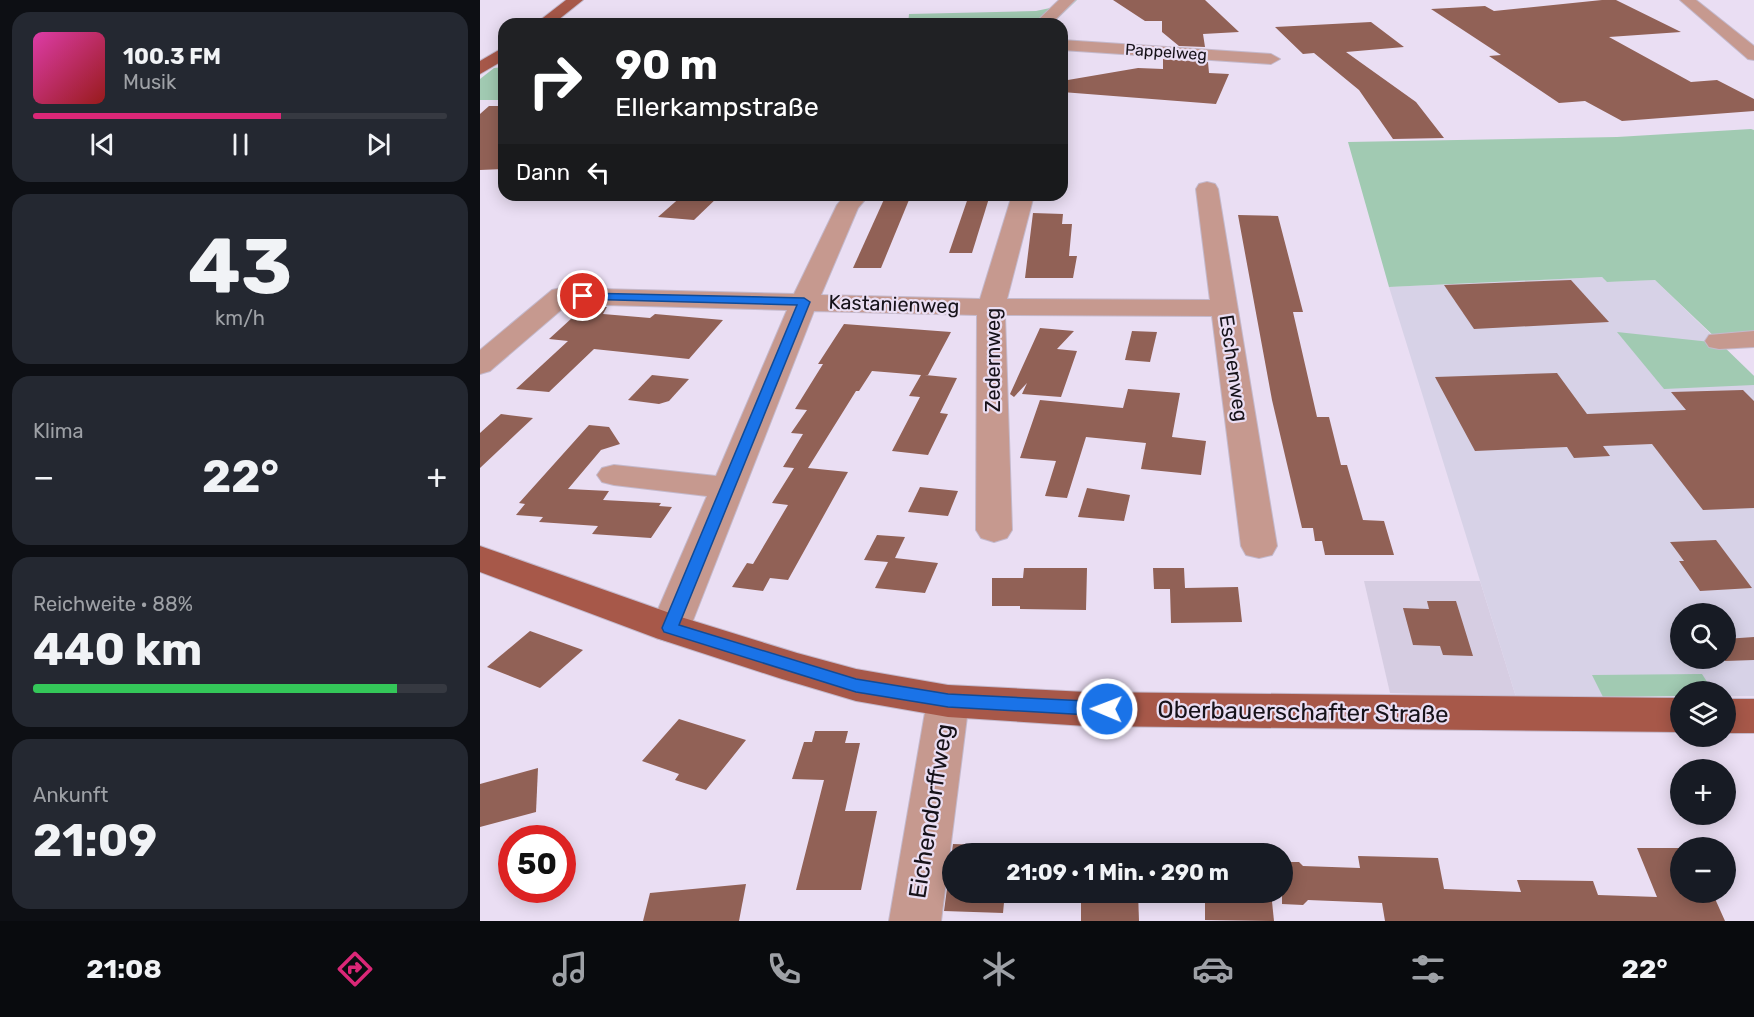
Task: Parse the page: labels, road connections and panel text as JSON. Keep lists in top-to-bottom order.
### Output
{
  "streets": {
    "main road": ["Oberbauerschafter Straße"],
    "street": [
      "Pappelweg",
      "Kastanienweg",
      "Zedernweg",
      "Eschenweg",
      "Eichendorffweg"
    ]
  },
  "crossings": [
    ["Kastanienweg", "Zedernweg"],
    ["Kastanienweg", "Eschenweg"],
    ["Oberbauerschafter Straße", "Eichendorffweg"]
  ],
  "page": {
    "turn": ["90 m", "Ellerkampstraße"],
    "song": ["100.3 FM", "Musik"],
    "then": "Dann",
    "tile": [
      ["43", "km/h"],
      "Klima",
      ["Reichweite · 88%", "440 km"],
      ["Ankunft", "21:09"]
    ],
    "heat": ["−", "22°", "+"],
    "map_buttons": ["+", "−"],
    "limit": "50",
    "trip": "21:09 · 1 Min. · 290 m",
    "tabs": ["21:08", "22°"]
  }
}
